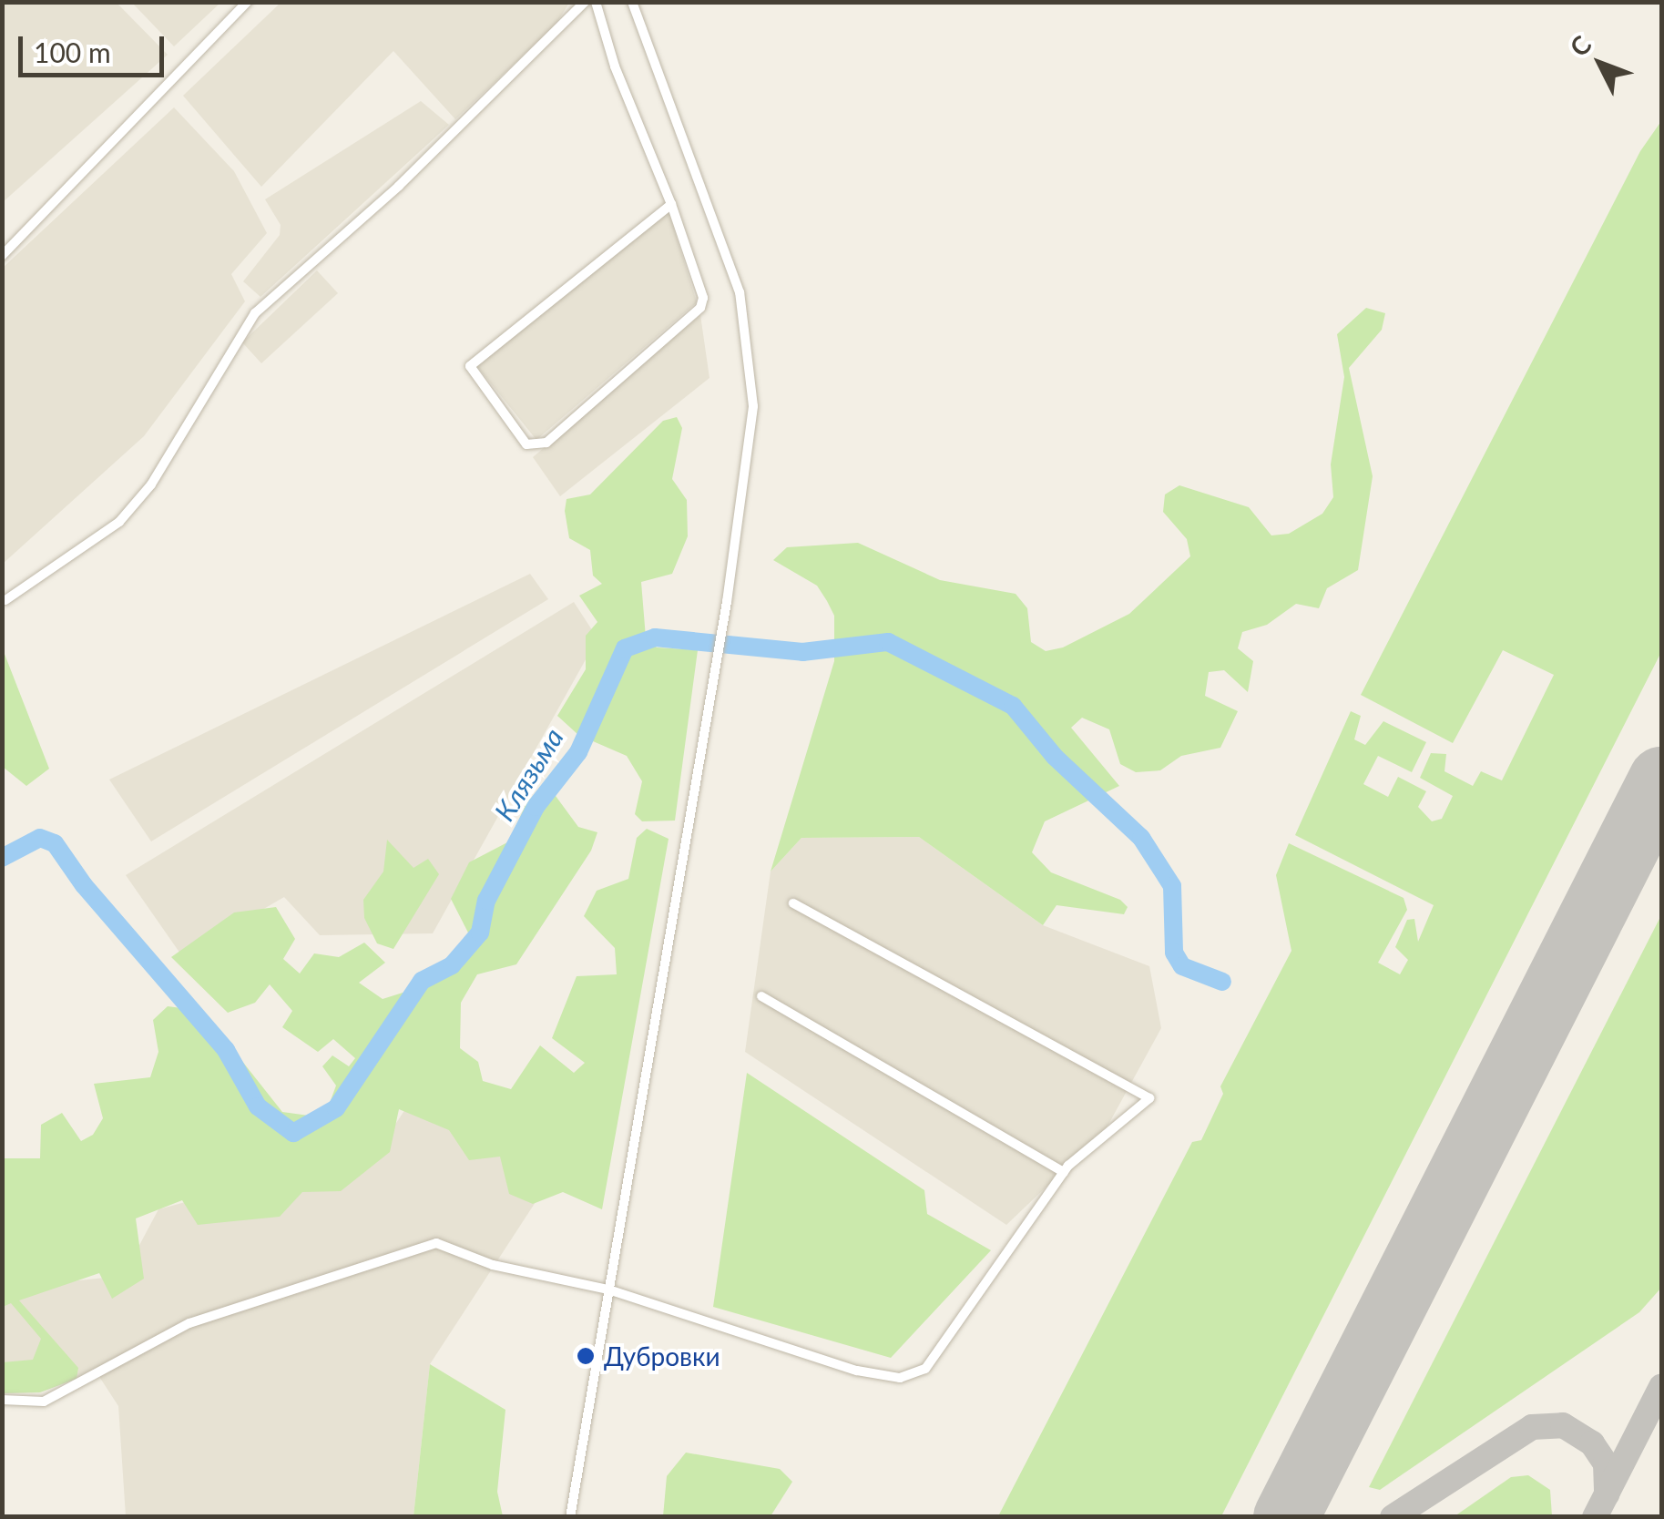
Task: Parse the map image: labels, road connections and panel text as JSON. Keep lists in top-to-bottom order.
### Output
{
  "water": ["Клязьма"],
  "places": ["Дубровки"],
  "scale_bar": "100 m",
  "north": "top left"
}
